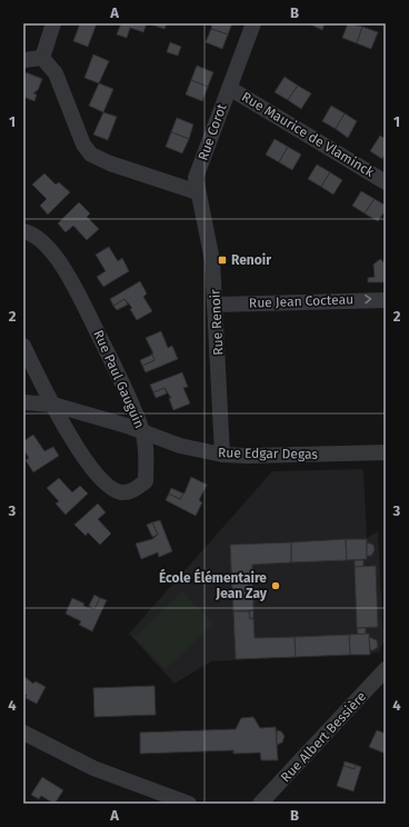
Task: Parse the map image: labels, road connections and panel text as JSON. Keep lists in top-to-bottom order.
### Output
{
  "streets": {
    "street": [
      "Rue Corot",
      "Rue Maurice de Vlaminck",
      "Rue Jean Cocteau",
      "Rue Renoir",
      "Rue Paul Gauguin",
      "Rue Edgar Degas",
      "Rue Albert Bessière"
    ]
  },
  "crossings": [
    ["Rue Corot", "Rue Maurice de Vlaminck"],
    ["Rue Corot", "Rue Renoir"],
    ["Rue Jean Cocteau", "Rue Renoir"],
    ["Rue Renoir", "Rue Edgar Degas"],
    ["Rue Paul Gauguin", "Rue Edgar Degas"]
  ],
  "one_way": ["Rue Jean Cocteau"],
  "places": {
    "transit": ["Renoir"],
    "other": ["École Élémentaire Jean Zay"]
  },
  "grid": {
    "columns": ["A", "B"],
    "rows": [
      "1",
      "2",
      "3",
      "4"
    ]
  }
}
